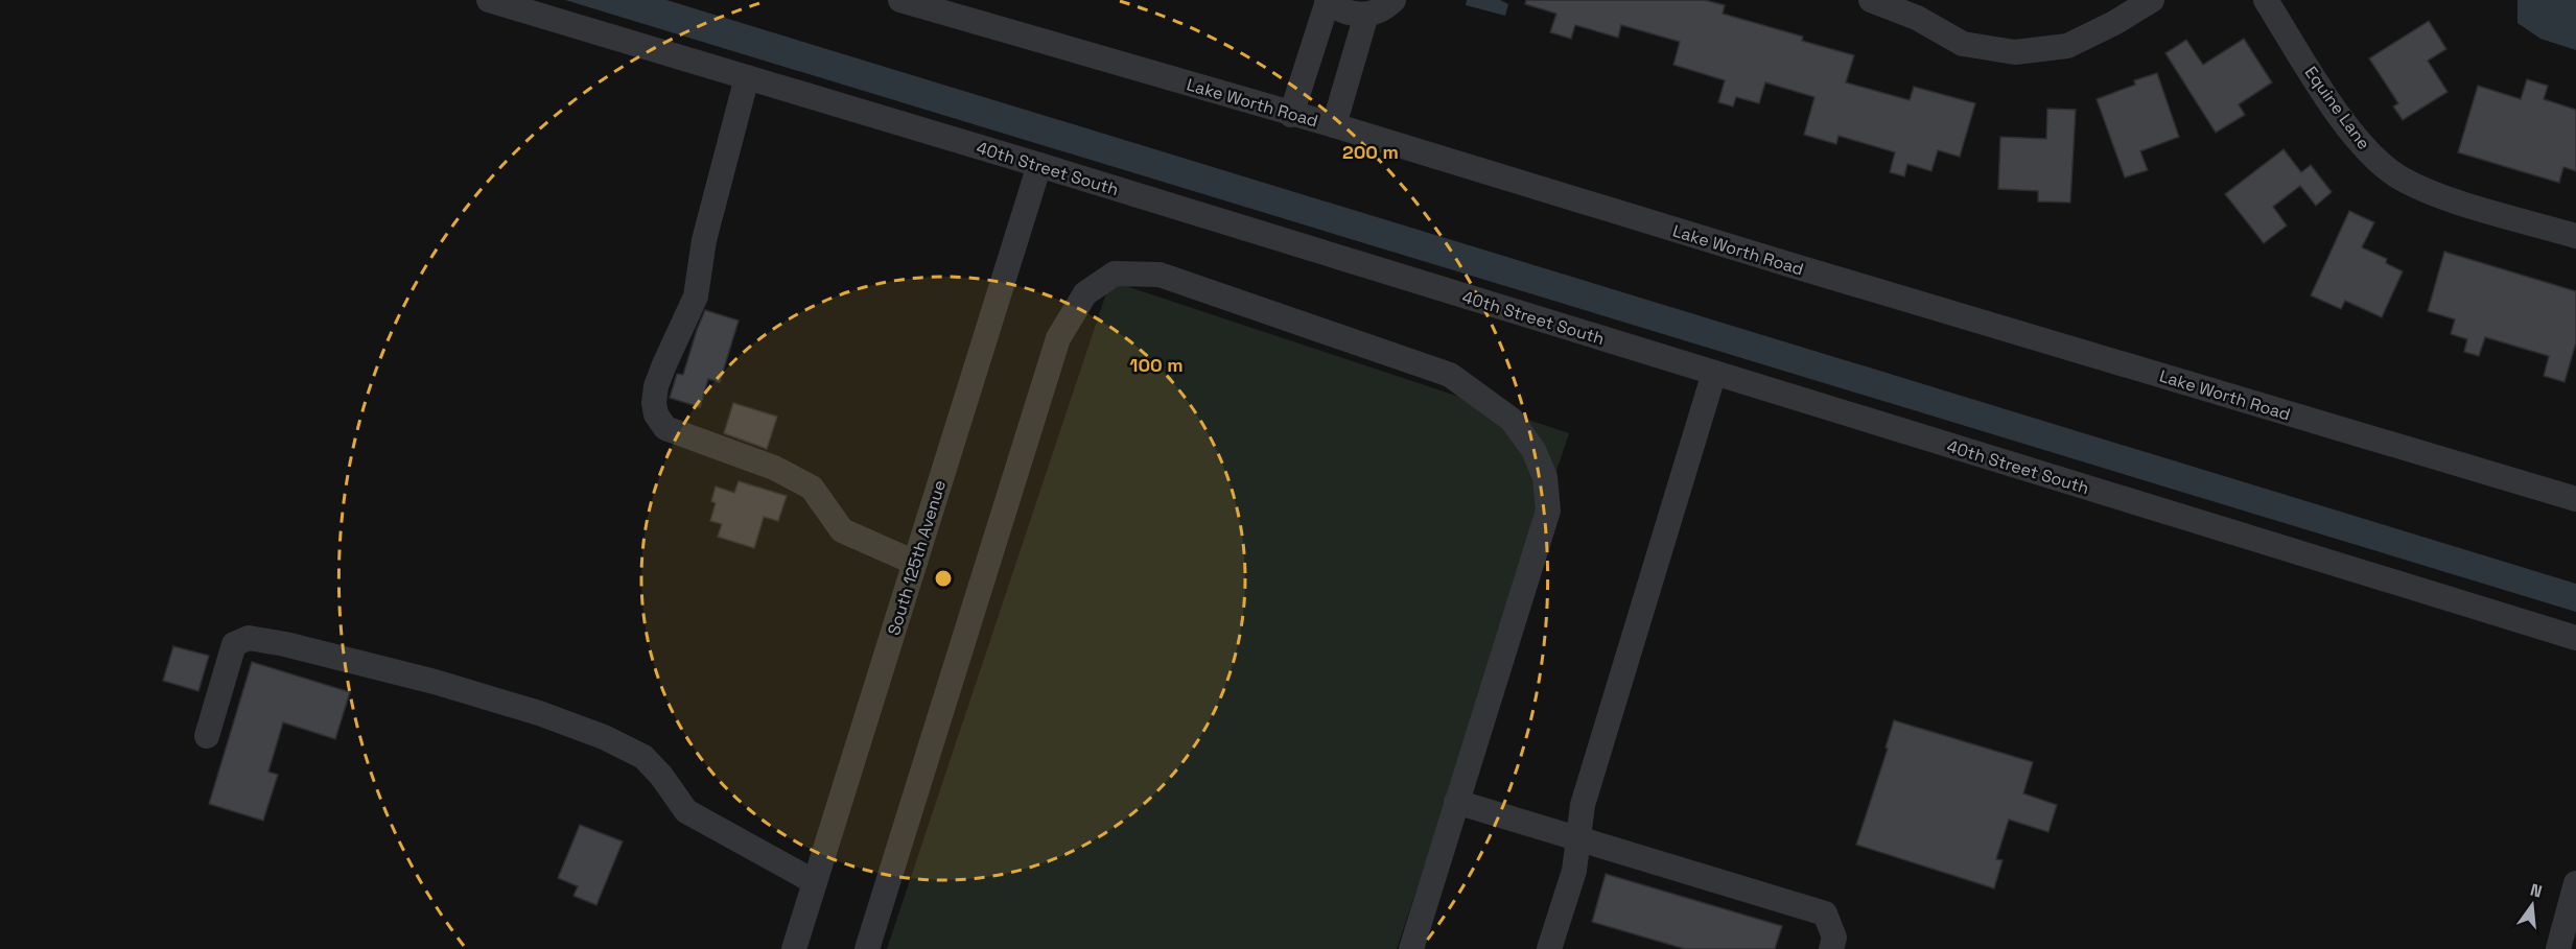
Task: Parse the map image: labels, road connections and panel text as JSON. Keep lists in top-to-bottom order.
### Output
{
  "streets": {
    "street": [
      "Lake Worth Road",
      "Equine Lane",
      "40th Street South",
      "South 125th Avenue"
    ]
  },
  "crossings": [
    ["40th Street South", "South 125th Avenue"]
  ],
  "north": "top",
  "rings": ["200 m", "100 m"]
}
